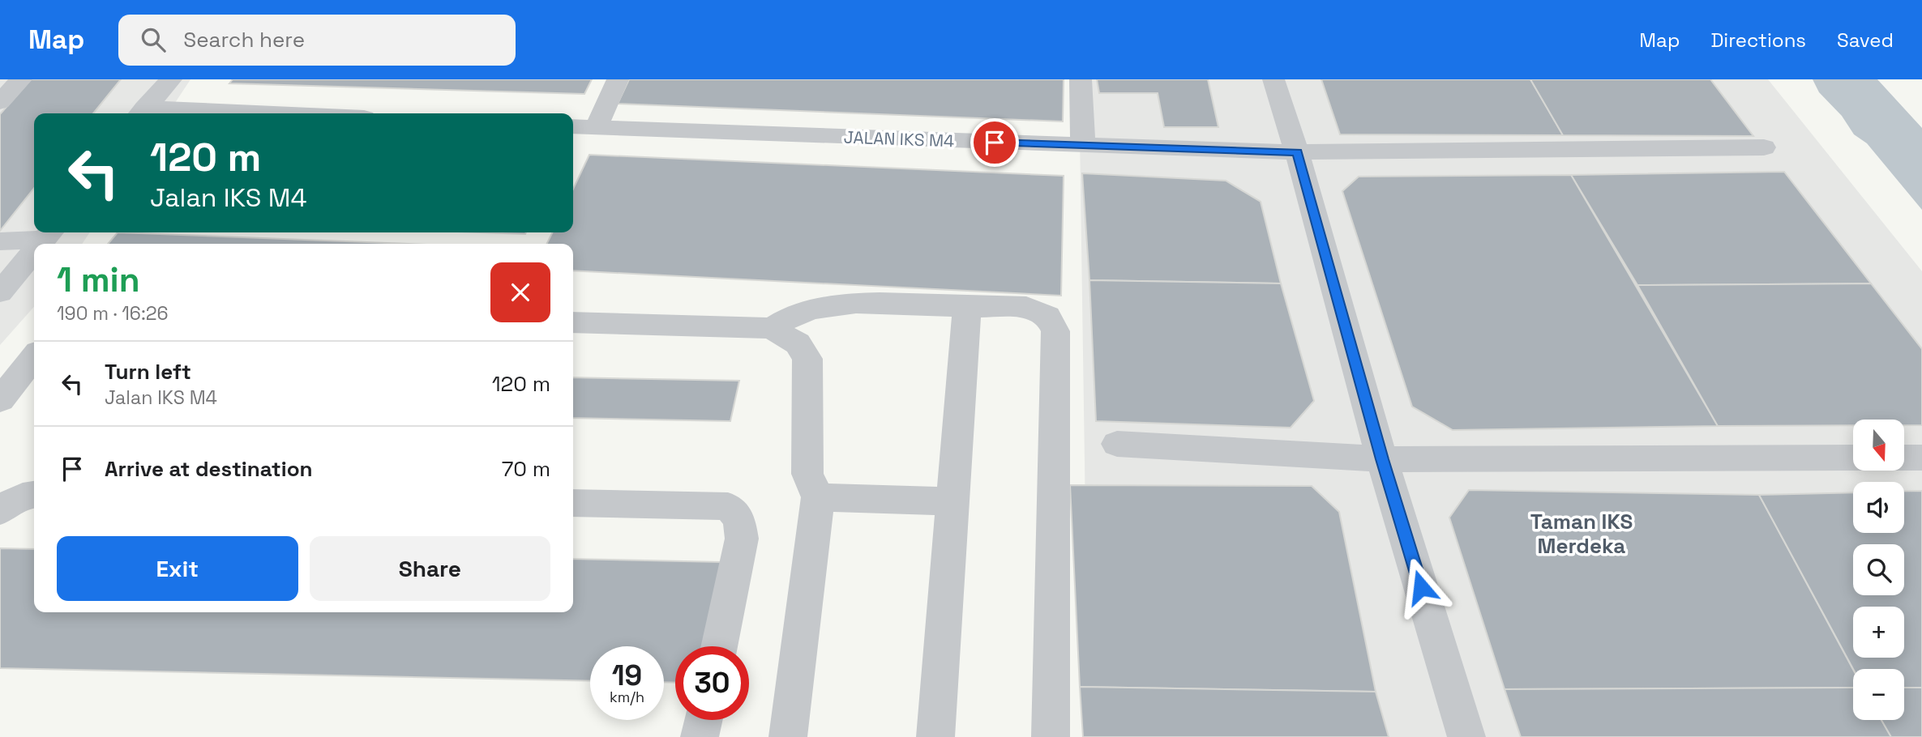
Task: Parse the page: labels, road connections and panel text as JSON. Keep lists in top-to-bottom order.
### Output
{
  "streets": {
    "street": ["JALAN IKS M4"]
  },
  "districts": ["Taman IKS Merdeka"],
  "north": "bottom",
  "page": {
    "header": "Map",
    "search": "Search here",
    "nav": ["Map", "Directions", "Saved"],
    "turn": ["120 m", "Jalan IKS M4"],
    "heading": ["1 min", "190 m · 16:26"],
    "list": [
      {
        "name": "Turn left",
        "note": "Jalan IKS M4",
        "value": "120 m"
      },
      {
        "name": "Arrive at destination",
        "value": "70 m"
      }
    ],
    "map_buttons": ["+", "−"],
    "buttons": ["Exit", "Share"],
    "speed": "19 km/h",
    "limit": "30"
  }
}
